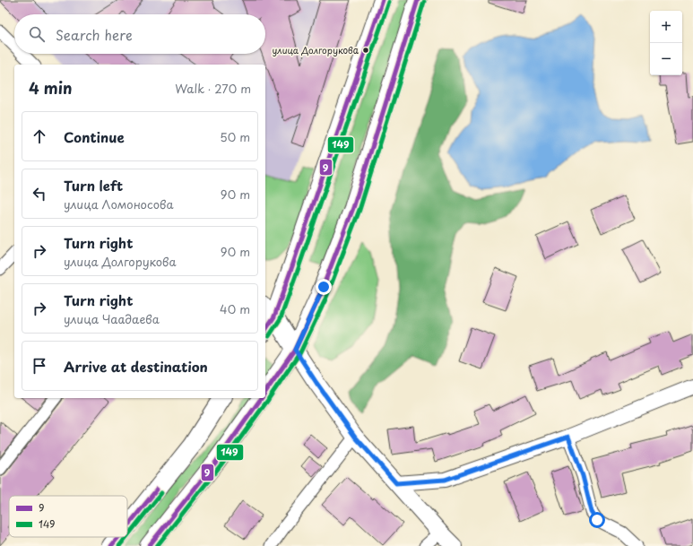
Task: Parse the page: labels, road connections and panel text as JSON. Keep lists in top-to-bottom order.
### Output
{
  "places": ["улица Долгорукова"],
  "lines": ["transit line 9", "transit line 149"],
  "legend": ["9", "149"],
  "page": {
    "map_buttons": ["+", "−"],
    "search": "Search here",
    "heading": ["4 min", "Walk · 270 m"],
    "list": [
      ["Continue", "50 m"],
      ["Turn left", "улица Ломоносова", "90 m"],
      ["Turn right", "улица Долгорукова", "90 m"],
      ["Turn right", "улица Чаадаева", "40 m"],
      "Arrive at destination"
    ]
  }
}
